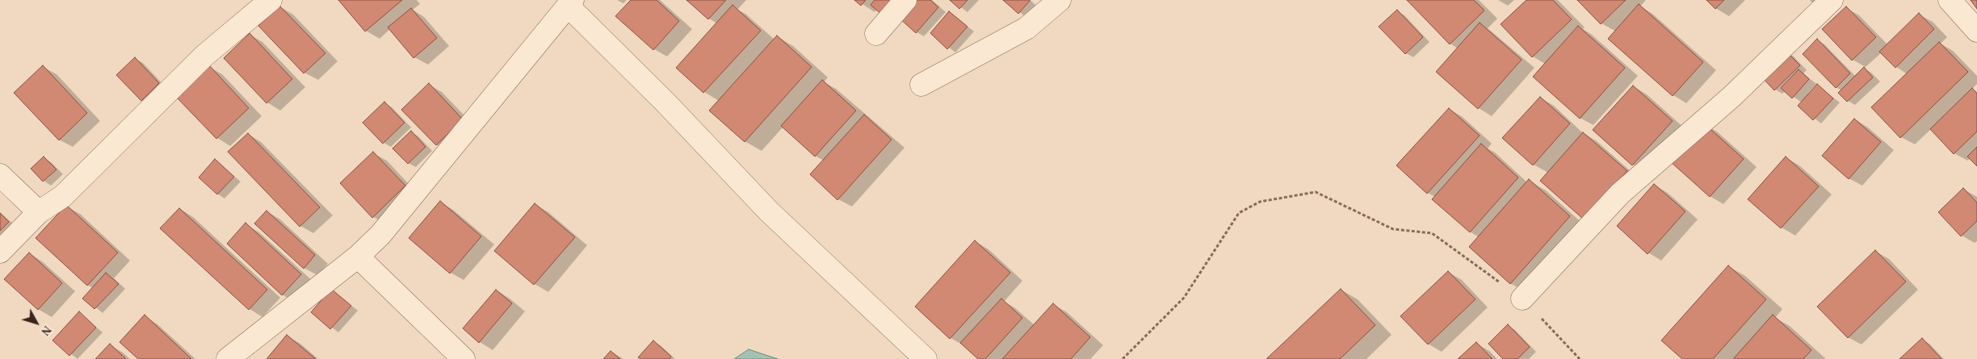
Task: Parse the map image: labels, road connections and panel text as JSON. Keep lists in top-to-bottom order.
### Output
{
  "north": "bottom right"
}
